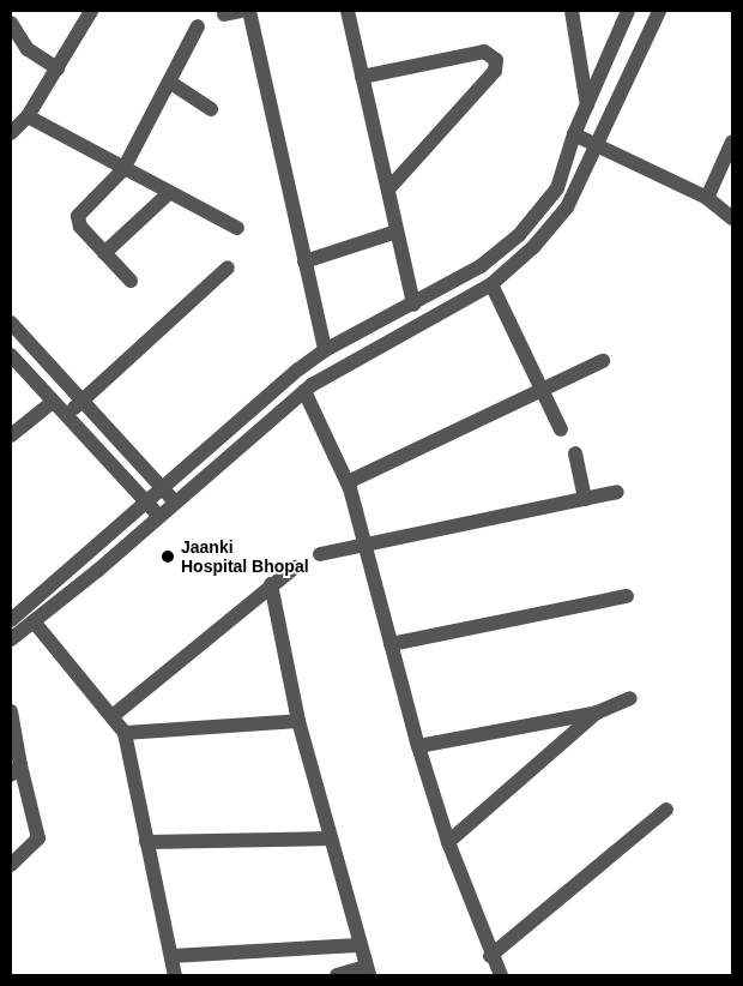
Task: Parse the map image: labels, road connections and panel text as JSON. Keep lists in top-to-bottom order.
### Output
{
  "places": ["Jaanki Hospital Bhopal"]
}
